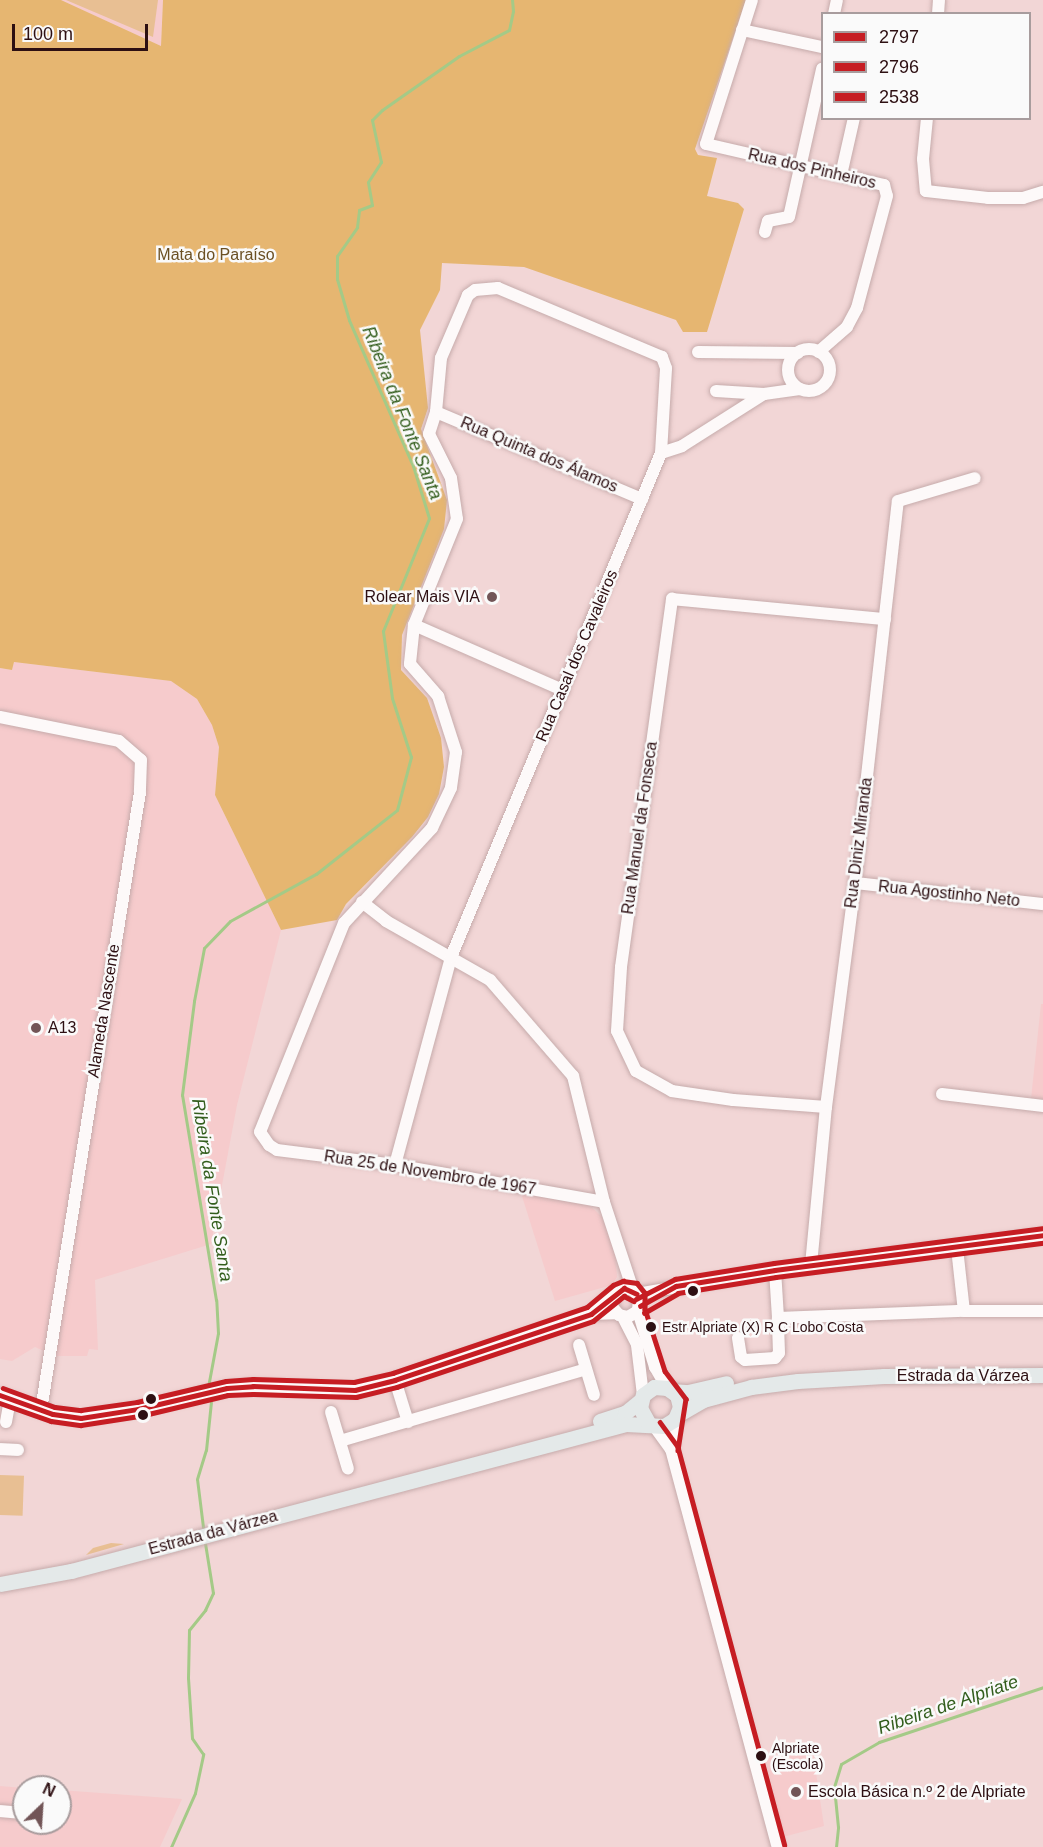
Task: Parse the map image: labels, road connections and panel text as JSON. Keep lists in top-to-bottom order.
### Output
{
  "streets": {
    "main road": ["Estrada da Várzea"],
    "street": [
      "Rua dos Pinheiros",
      "Rua Quinta dos Álamos",
      "Rua Casal dos Cavaleiros",
      "Rua Manuel da Fonseca",
      "Rua Diniz Miranda",
      "Rua Agostinho Neto",
      "Alameda Nascente",
      "Rua 25 de Novembro de 1967"
    ]
  },
  "crossings": [
    ["Rua Quinta dos Álamos", "Rua Casal dos Cavaleiros"],
    ["Rua Casal dos Cavaleiros", "Rua 25 de Novembro de 1967"],
    ["Rua Manuel da Fonseca", "Rua Diniz Miranda"],
    ["Rua Diniz Miranda", "Rua Agostinho Neto"]
  ],
  "water": ["Ribeira da Fonte Santa", "Ribeira de Alpriate"],
  "parks": ["Mata do Paraíso"],
  "places": [
    "Rolear Mais VIA",
    "A13",
    "Estr Alpriate (X) R C Lobo Costa",
    "Alpriate (Escola)",
    "Escola Básica n.º 2 de Alpriate"
  ],
  "lines": ["transit line 2538", "transit line 2797", "transit line 2796"],
  "legend": ["2797", "2796", "2538"],
  "scale_bar": "100 m",
  "north": "top right"
}
